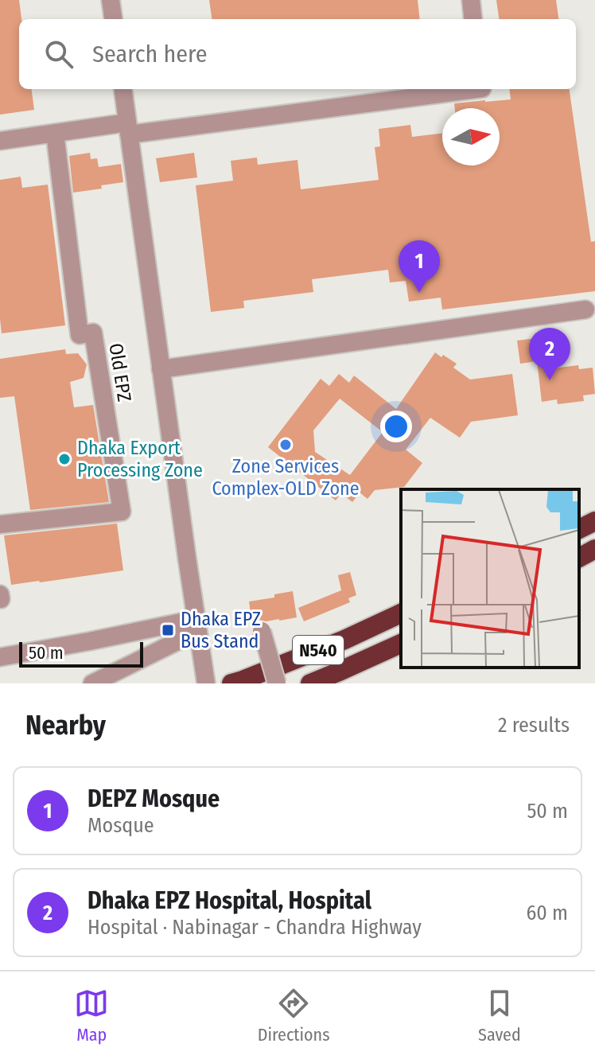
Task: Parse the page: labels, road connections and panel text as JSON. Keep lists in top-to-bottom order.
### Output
{
  "streets": {
    "highway": ["N540"],
    "street": ["Old EPZ"]
  },
  "places": {
    "other": ["Zone Services Complex-OLD Zone", "Dhaka Export Processing Zone"],
    "transit": ["Dhaka EPZ Bus Stand"]
  },
  "scale_bar": "50 m",
  "north": "right",
  "page": {
    "search": "Search here",
    "pins": ["1", "2"],
    "scale": "50 m",
    "heading": ["Nearby", "2 results"],
    "list": [
      {
        "mark": "1",
        "name": "DEPZ Mosque",
        "note": "Mosque",
        "value": "50 m"
      },
      {
        "mark": "2",
        "name": "Dhaka EPZ Hospital, Hospital",
        "note": "Hospital · Nabinagar - Chandra Highway",
        "value": "60 m"
      }
    ],
    "nav": ["Map", "Directions", "Saved"]
  }
}
